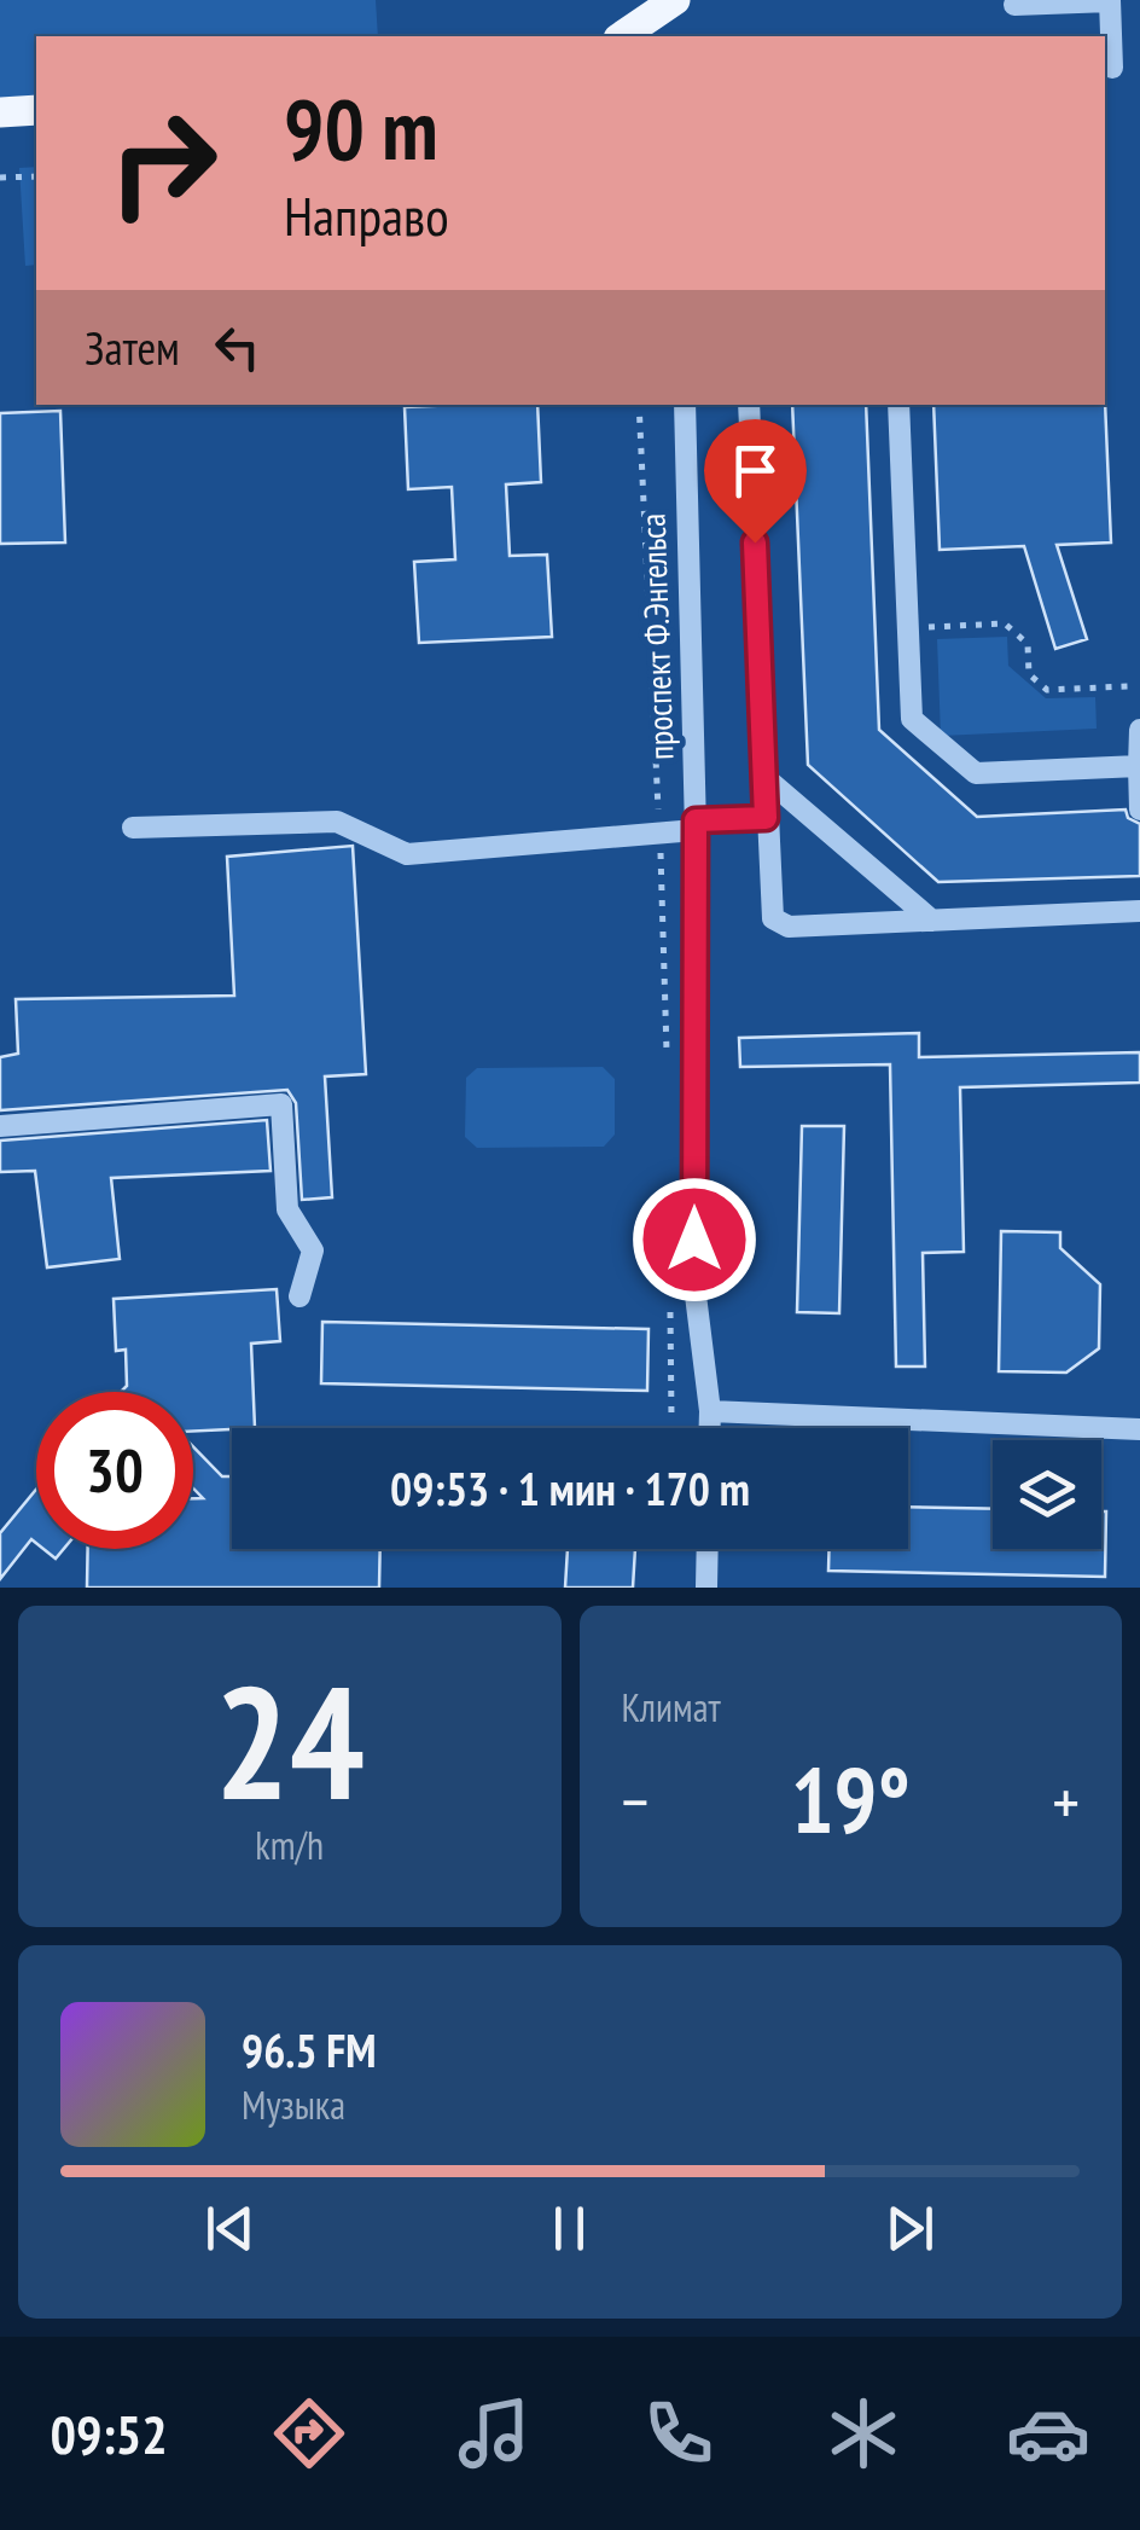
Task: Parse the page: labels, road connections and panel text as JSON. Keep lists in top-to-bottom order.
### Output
{
  "streets": {
    "street": ["проспект Ф.Энгельса"]
  },
  "page": {
    "turn": ["90 m", "Направо"],
    "then": "Затем",
    "limit": "30",
    "trip": "09:53 · 1 мин · 170 m",
    "tile": [
      ["24", "km/h"],
      "Климат"
    ],
    "heat": ["−", "19°", "+"],
    "song": ["96.5 FM", "Музыка"],
    "tabs": "09:52"
  }
}
